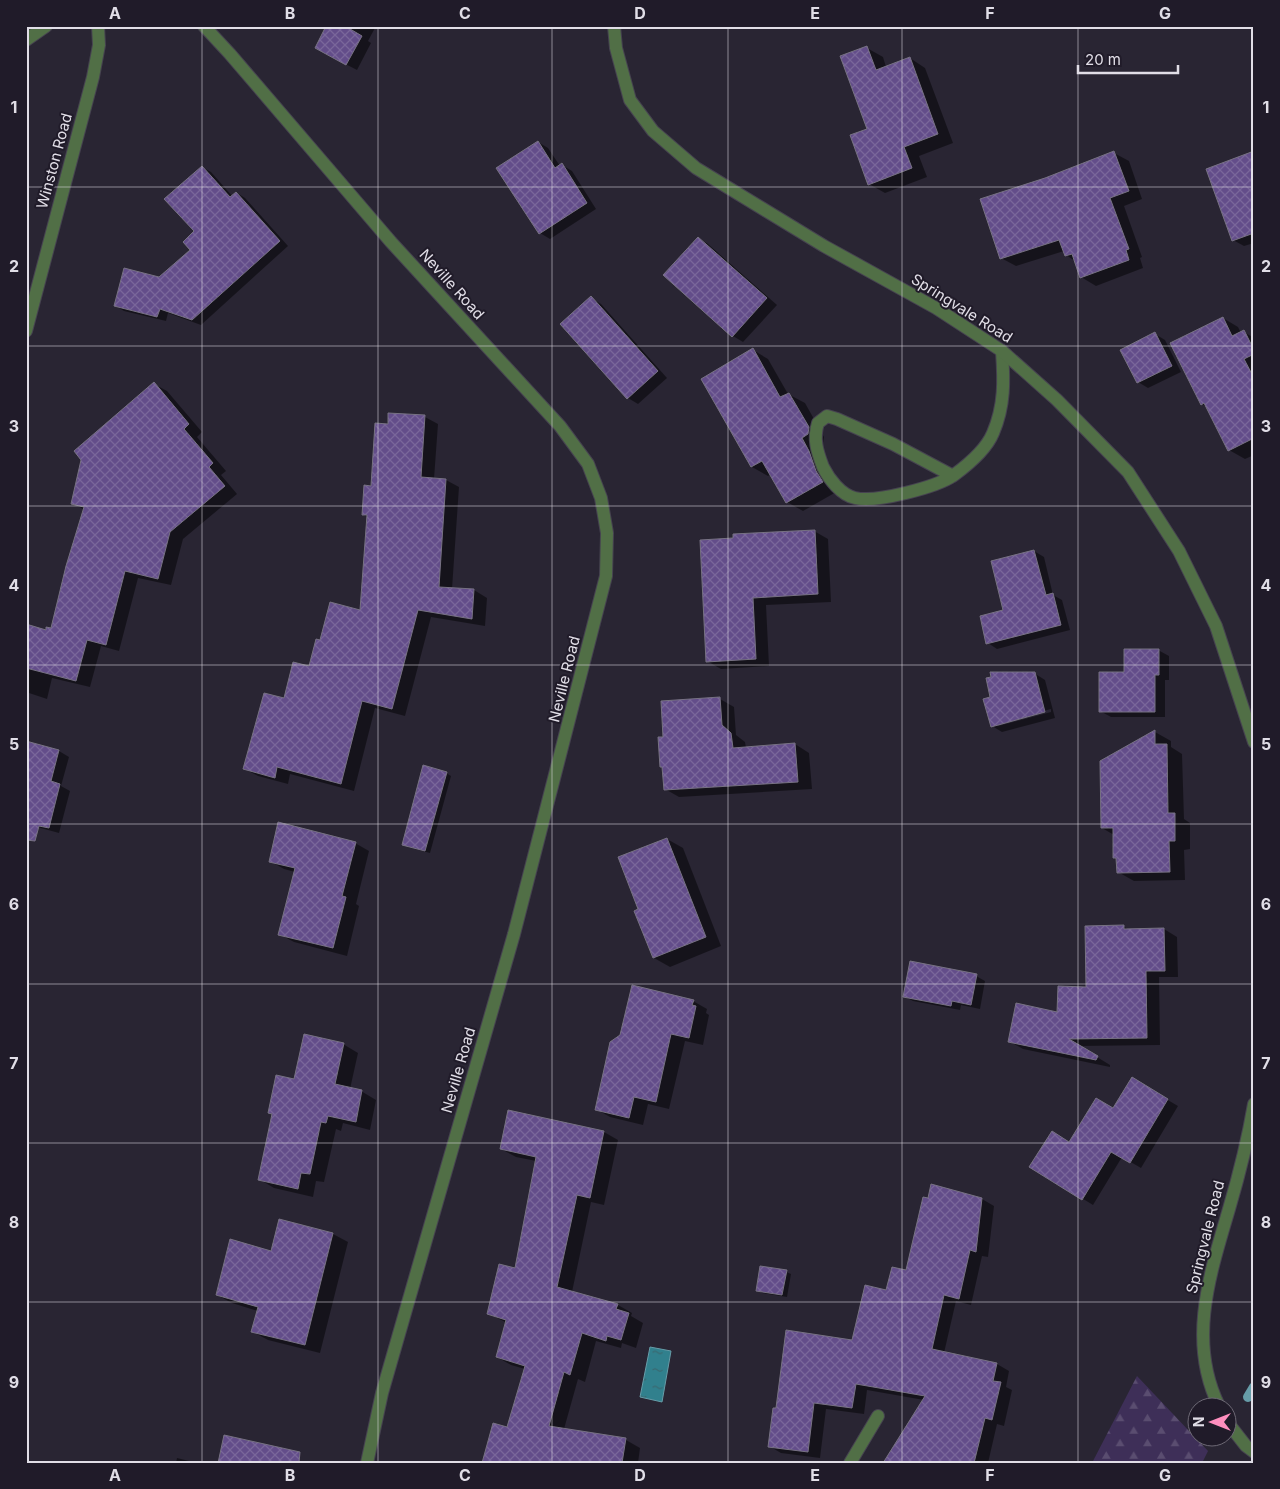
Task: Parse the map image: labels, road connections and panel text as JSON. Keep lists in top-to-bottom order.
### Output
{
  "streets": {
    "street": ["Winston Road", "Neville Road", "Springvale Road"]
  },
  "scale_bar": "20 m",
  "north": "left",
  "grid": {
    "columns": [
      "A",
      "B",
      "C",
      "D",
      "E",
      "F",
      "G"
    ],
    "rows": [
      "1",
      "2",
      "3",
      "4",
      "5",
      "6",
      "7",
      "8",
      "9"
    ]
  }
}
